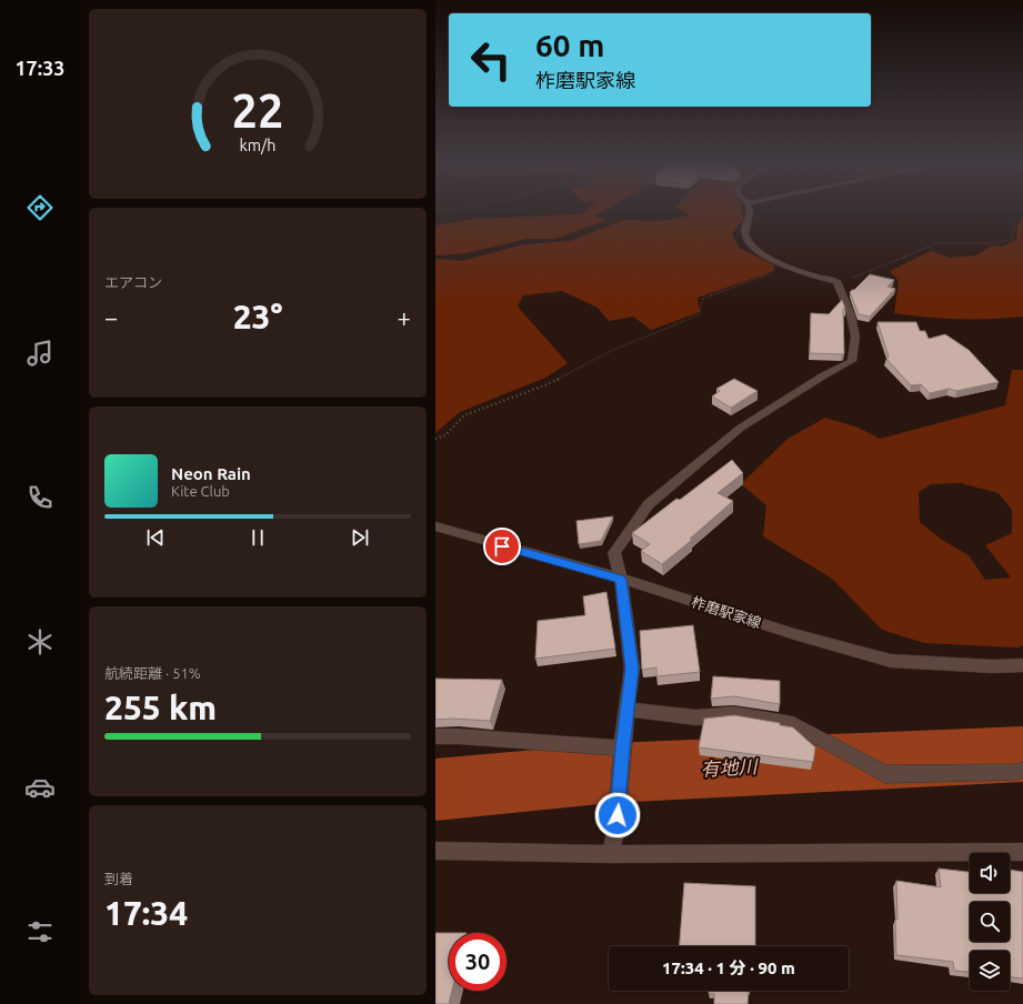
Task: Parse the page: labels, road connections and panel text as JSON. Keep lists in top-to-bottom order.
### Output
{
  "streets": {
    "street": ["柞磨駅家線"]
  },
  "water": ["有地川"],
  "page": {
    "tabs": "17:33",
    "turn": ["60 m", "柞磨駅家線"],
    "tile": [
      "エアコン",
      ["航続距離 · 51%", "255 km"],
      ["到着", "17:34"]
    ],
    "heat": ["−", "23°", "+"],
    "song": ["Neon Rain", "Kite Club"],
    "limit": "30",
    "trip": "17:34 · 1 分 · 90 m",
    "gauge": ["22", "km/h"]
  }
}
